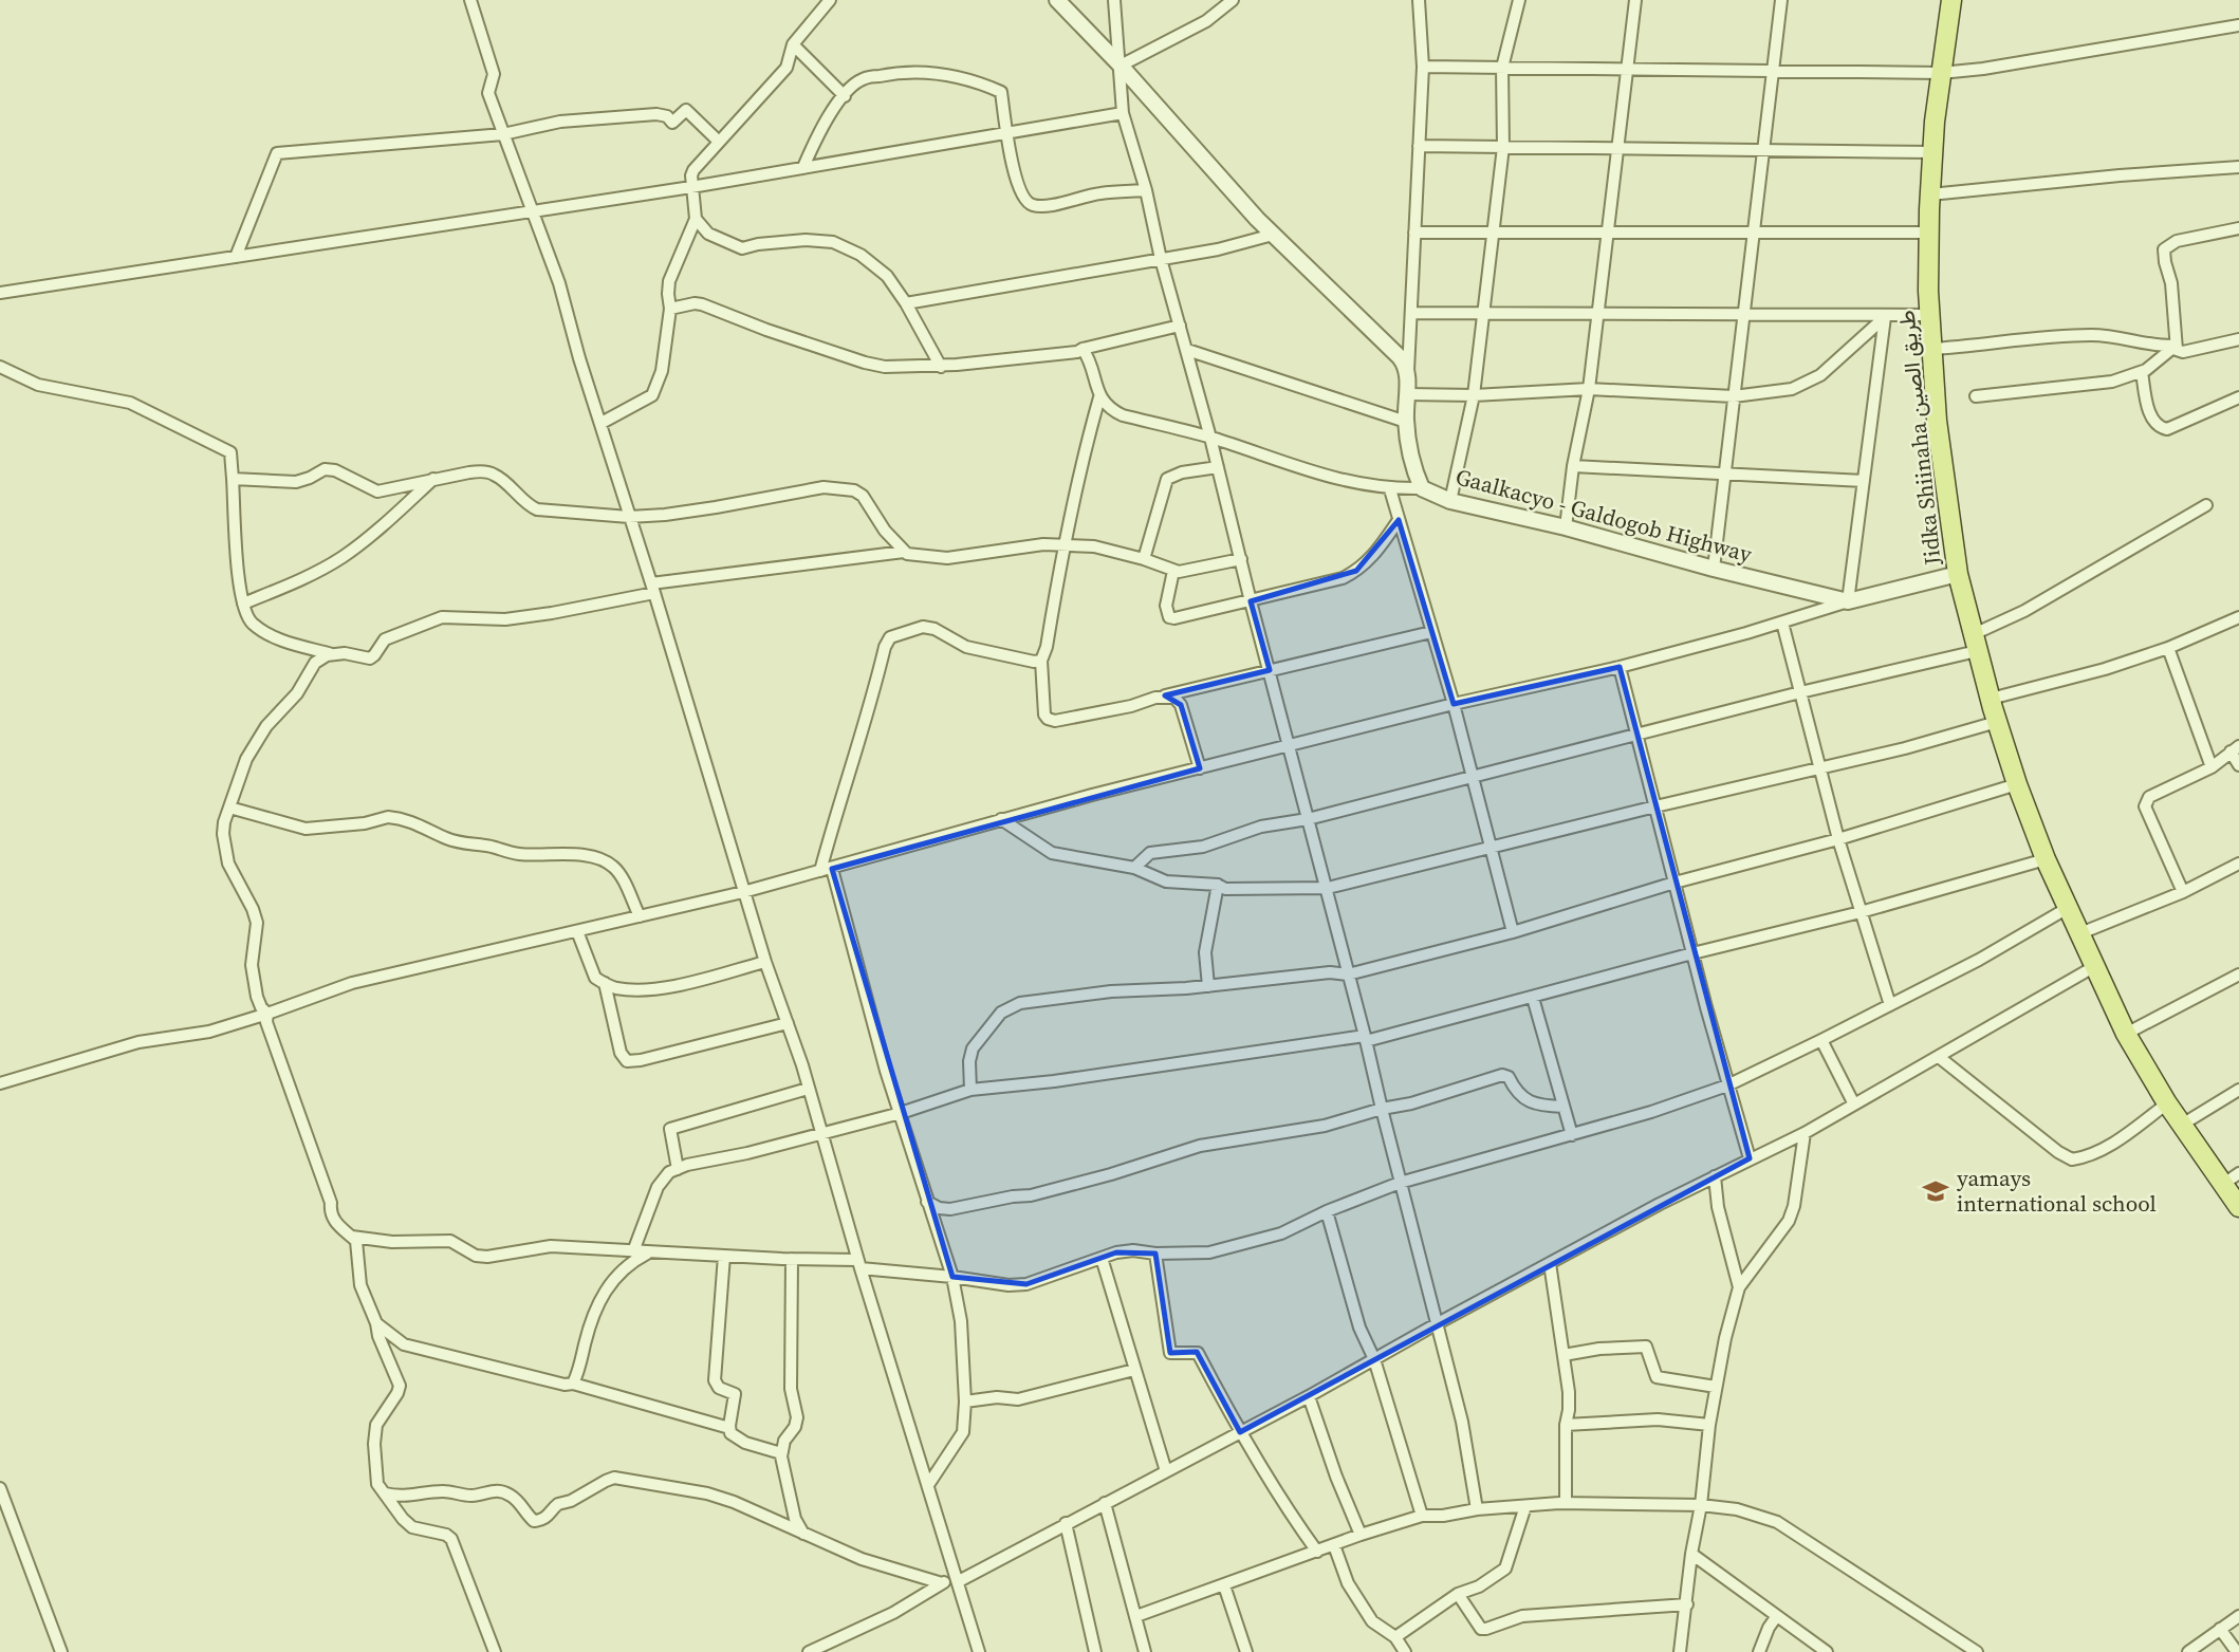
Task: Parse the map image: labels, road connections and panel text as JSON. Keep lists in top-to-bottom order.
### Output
{
  "streets": {
    "main road": ["Jidka Shiinaha طريق الصين"],
    "street": ["Gaalkacyo - Galdogob Highway"]
  },
  "crossings": [
    ["Jidka Shiinaha طريق الصين", "Gaalkacyo - Galdogob Highway"]
  ],
  "places": {
    "school or university": ["yamays international school"]
  }
}
